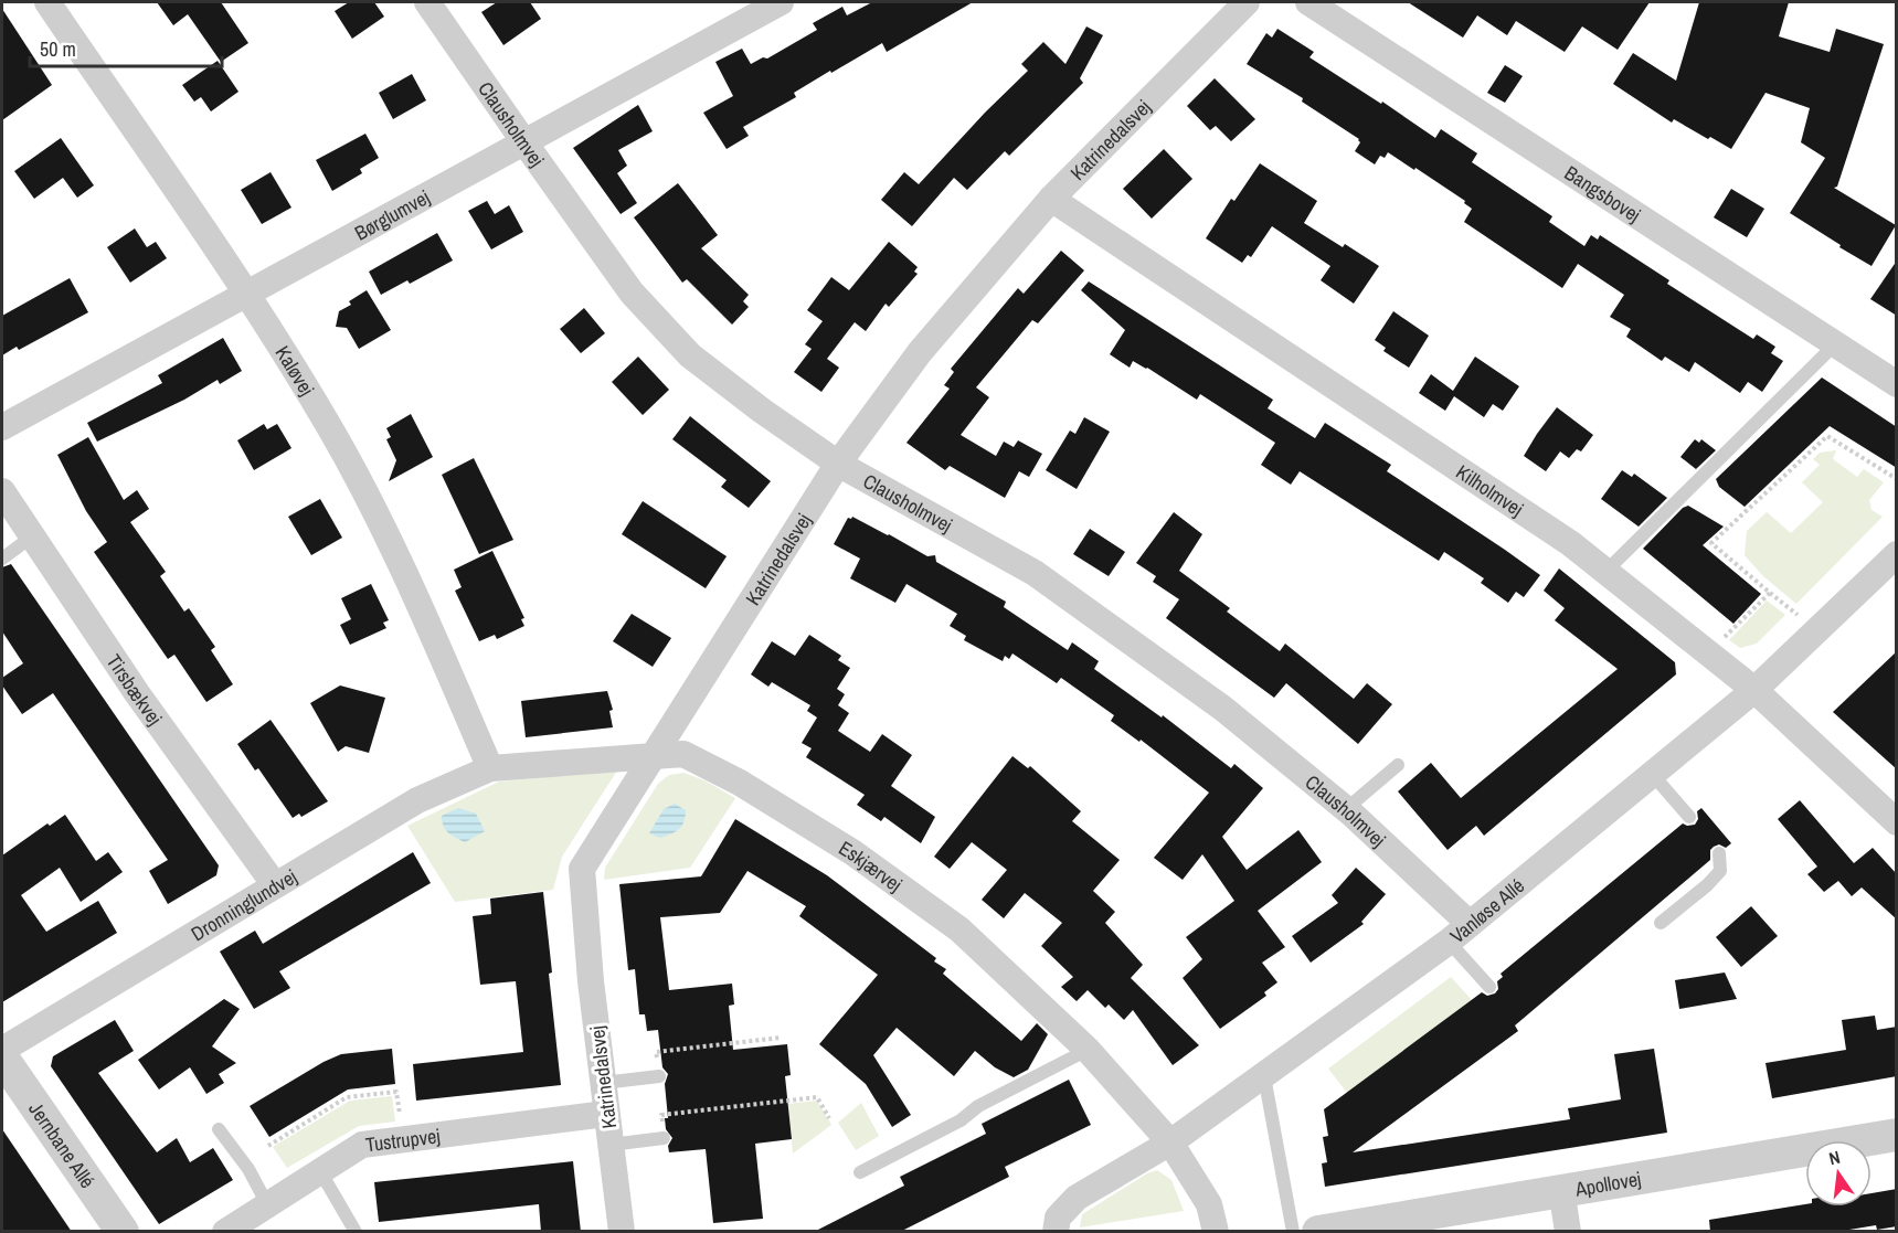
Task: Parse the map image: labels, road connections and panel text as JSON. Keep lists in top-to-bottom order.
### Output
{
  "streets": {
    "street": [
      "Clausholmvej",
      "Katrinedalsvej",
      "Bangsbovej",
      "Børglumvej",
      "Kaløvej",
      "Kilholmvej",
      "Tirsbækvej",
      "Eskjærvej",
      "Dronninglundvej",
      "Vanløse Allé",
      "Tustrupvej",
      "Jernbane Allé",
      "Apollovej"
    ]
  },
  "crossings": [
    ["Clausholmvej", "Katrinedalsvej"],
    ["Clausholmvej", "Børglumvej"],
    ["Clausholmvej", "Vanløse Allé"],
    ["Katrinedalsvej", "Kilholmvej"],
    ["Katrinedalsvej", "Eskjærvej"],
    ["Katrinedalsvej", "Tustrupvej"],
    ["Børglumvej", "Kaløvej"],
    ["Kaløvej", "Eskjærvej"],
    ["Kaløvej", "Dronninglundvej"],
    ["Kilholmvej", "Vanløse Allé"],
    ["Tirsbækvej", "Dronninglundvej"],
    ["Eskjærvej", "Dronninglundvej"],
    ["Eskjærvej", "Vanløse Allé"],
    ["Dronninglundvej", "Jernbane Allé"]
  ],
  "scale_bar": "50 m",
  "north": "top"
}
